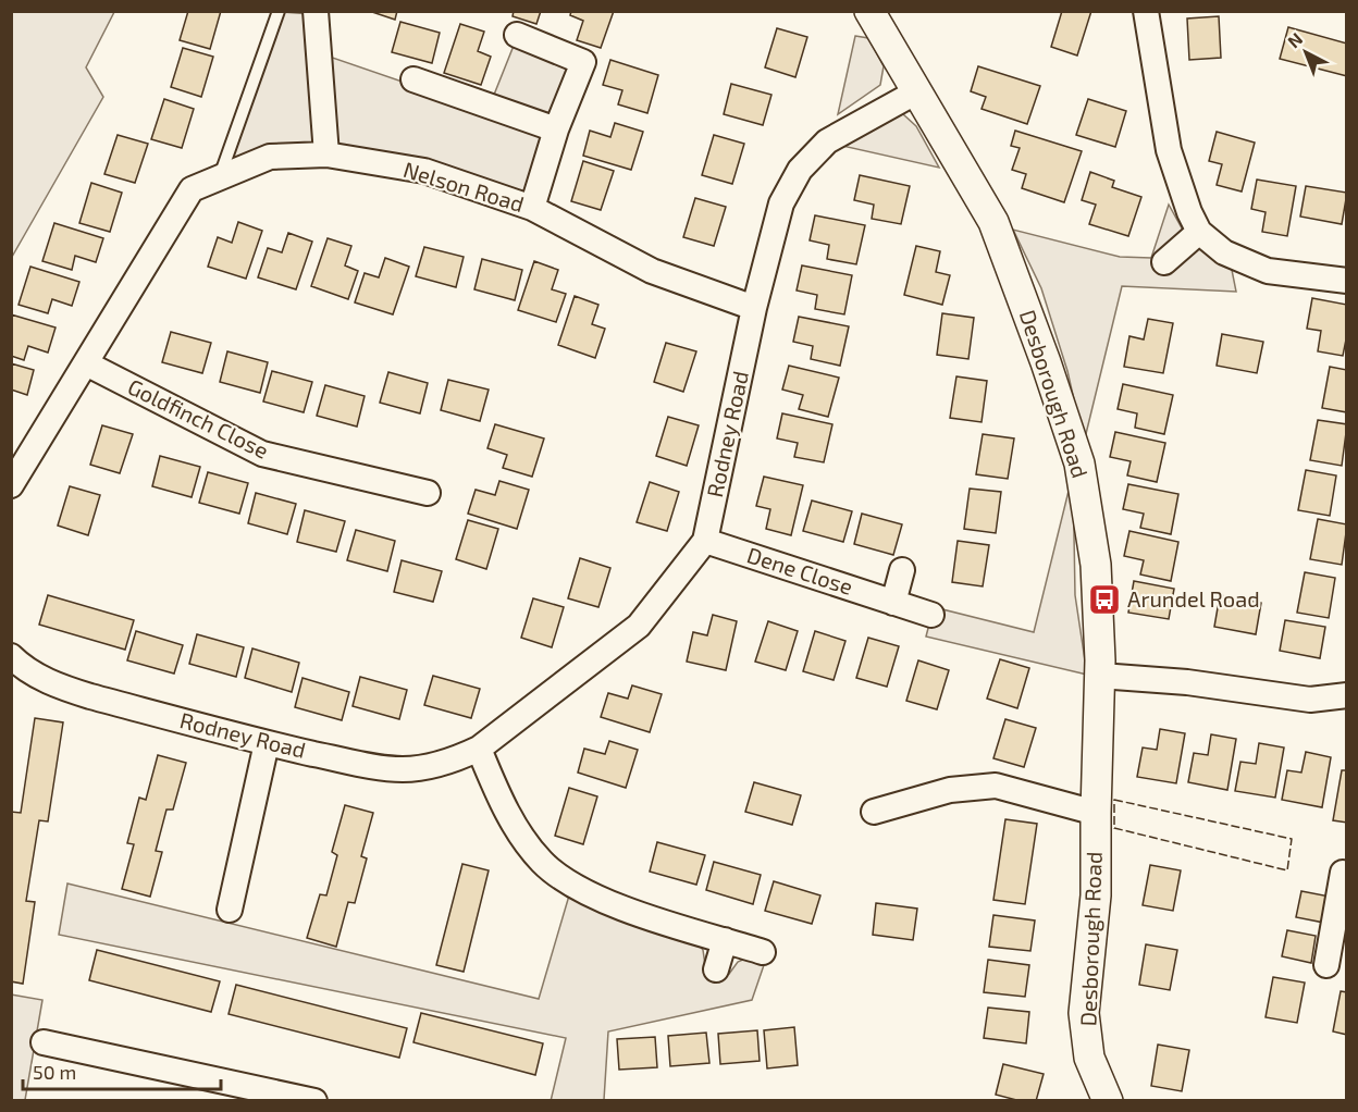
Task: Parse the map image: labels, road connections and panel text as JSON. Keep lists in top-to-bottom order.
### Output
{
  "streets": {
    "street": [
      "Nelson Road",
      "Desborough Road",
      "Goldfinch Close",
      "Rodney Road",
      "Dene Close"
    ]
  },
  "crossings": [
    ["Nelson Road", "Goldfinch Close"],
    ["Nelson Road", "Rodney Road"],
    ["Desborough Road", "Rodney Road"],
    ["Rodney Road", "Dene Close"]
  ],
  "places": {
    "bus stop": ["Arundel Road"]
  },
  "scale_bar": "50 m",
  "north": "top left"
}
